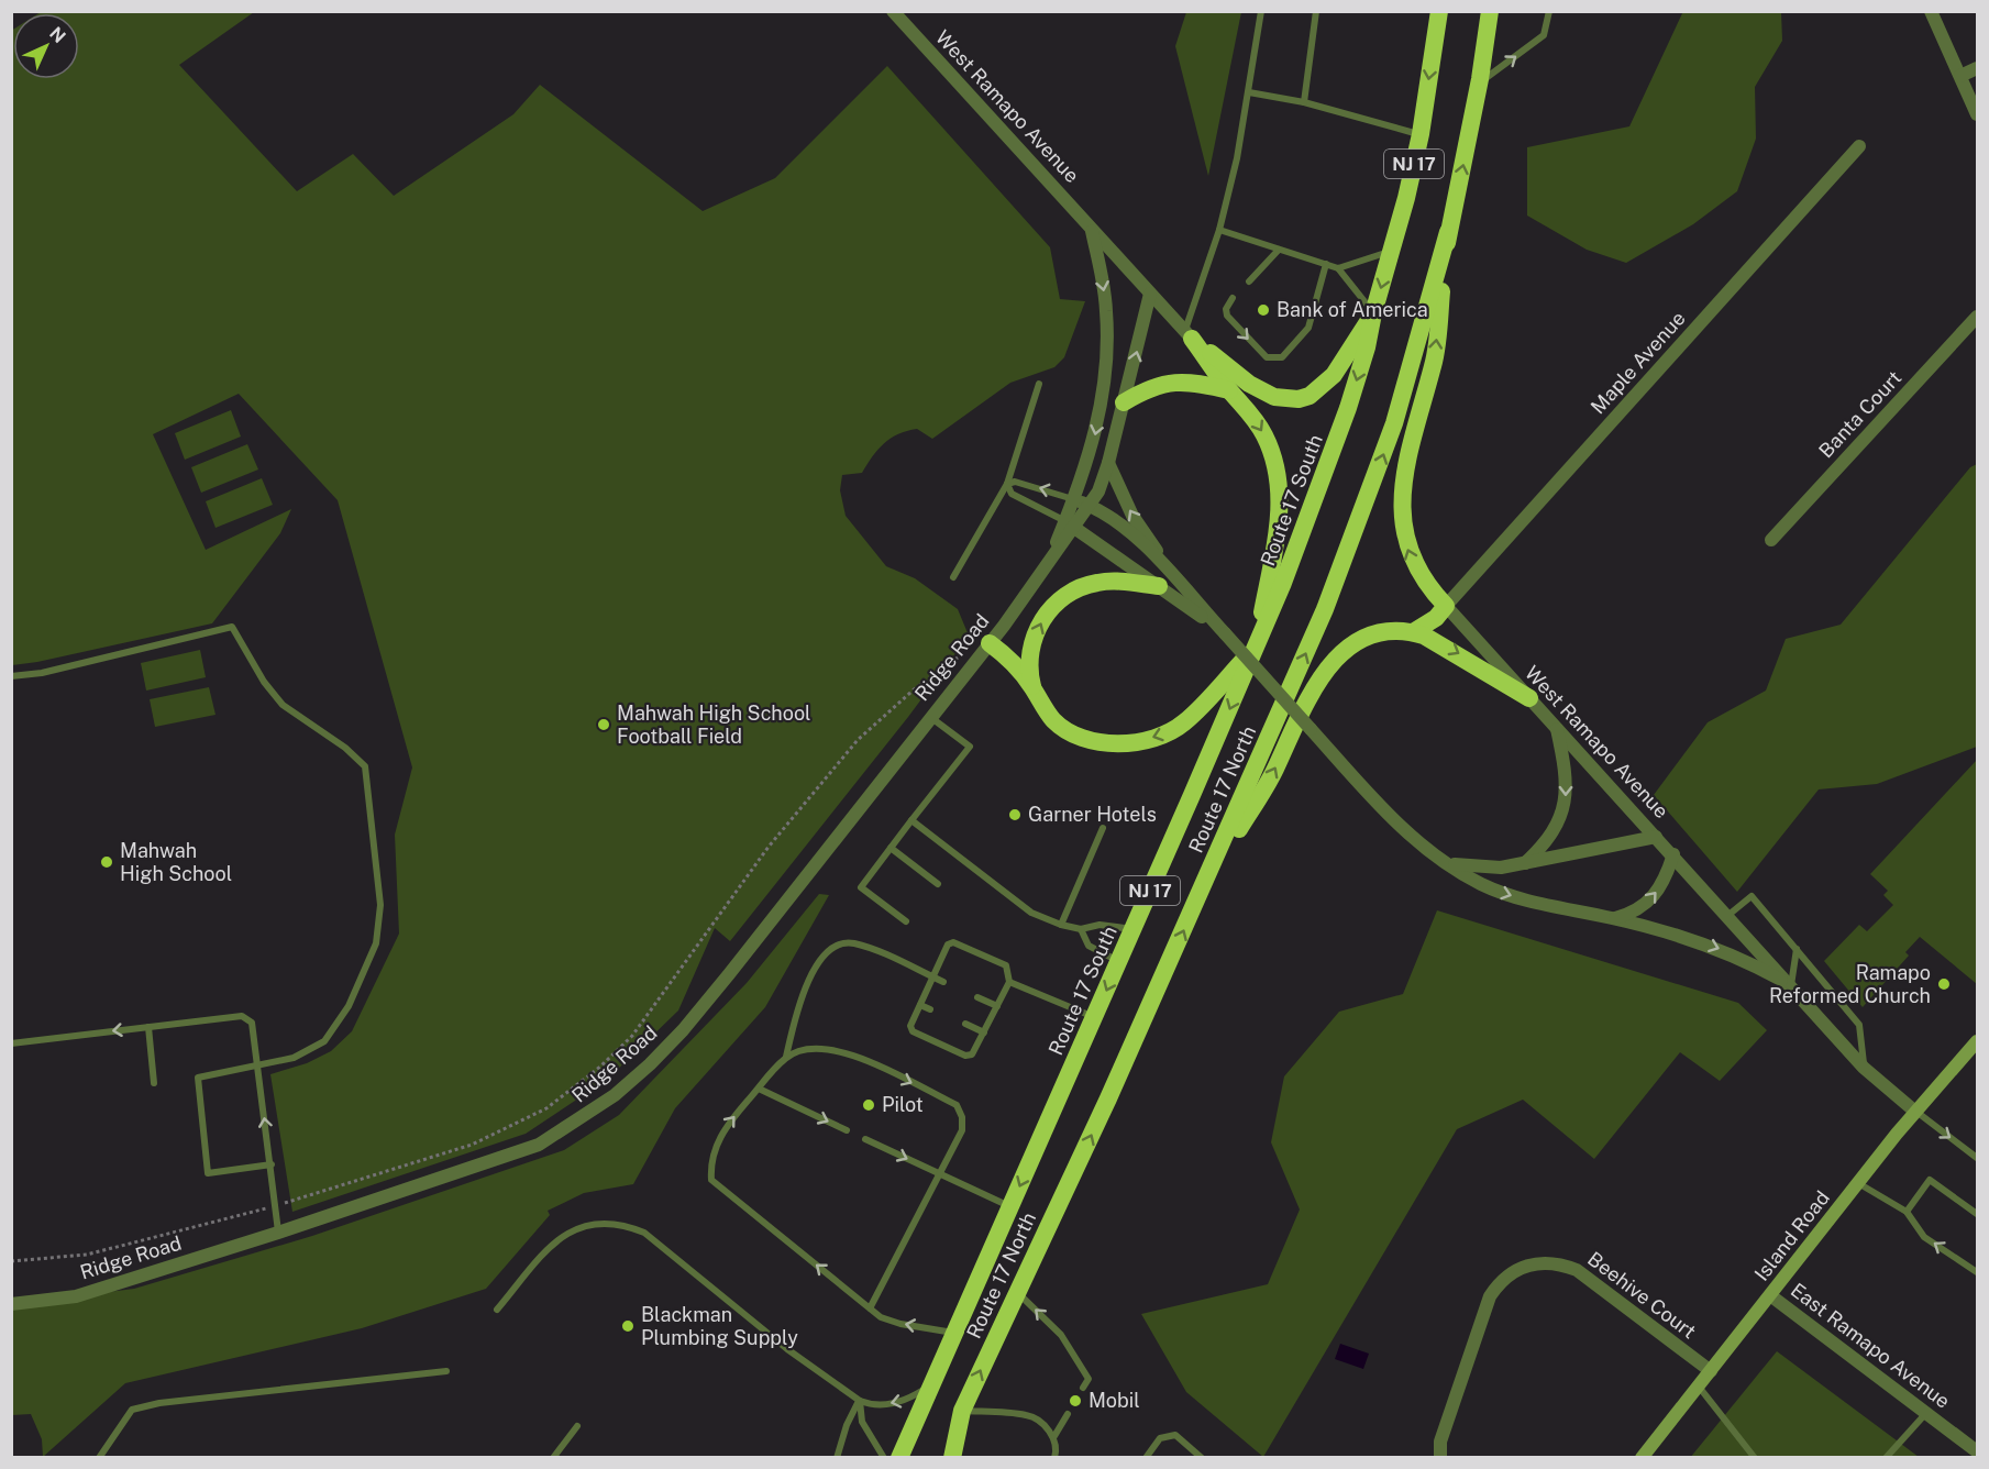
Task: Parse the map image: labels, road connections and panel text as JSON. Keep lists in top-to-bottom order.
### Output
{
  "streets": {
    "highway": ["NJ 17", "Route 17 South", "Route 17 North"],
    "main road": ["Island Road"],
    "street": [
      "West Ramapo Avenue",
      "Maple Avenue",
      "Banta Court",
      "Ridge Road",
      "Beehive Court",
      "East Ramapo Avenue"
    ]
  },
  "crossings": [
    ["West Ramapo Avenue", "NJ 17"],
    ["West Ramapo Avenue", "Maple Avenue"],
    ["West Ramapo Avenue", "Route 17 South"],
    ["NJ 17", "Route 17 South"],
    ["NJ 17", "Route 17 North"],
    ["Island Road", "Beehive Court"],
    ["Island Road", "East Ramapo Avenue"]
  ],
  "places": [
    "Bank of America",
    "Mahwah High School Football Field",
    "Garner Hotels",
    "Mahwah High School",
    "Ramapo Reformed Church",
    "Pilot",
    "Blackman Plumbing Supply",
    "Mobil"
  ],
  "north": "top right"
}
